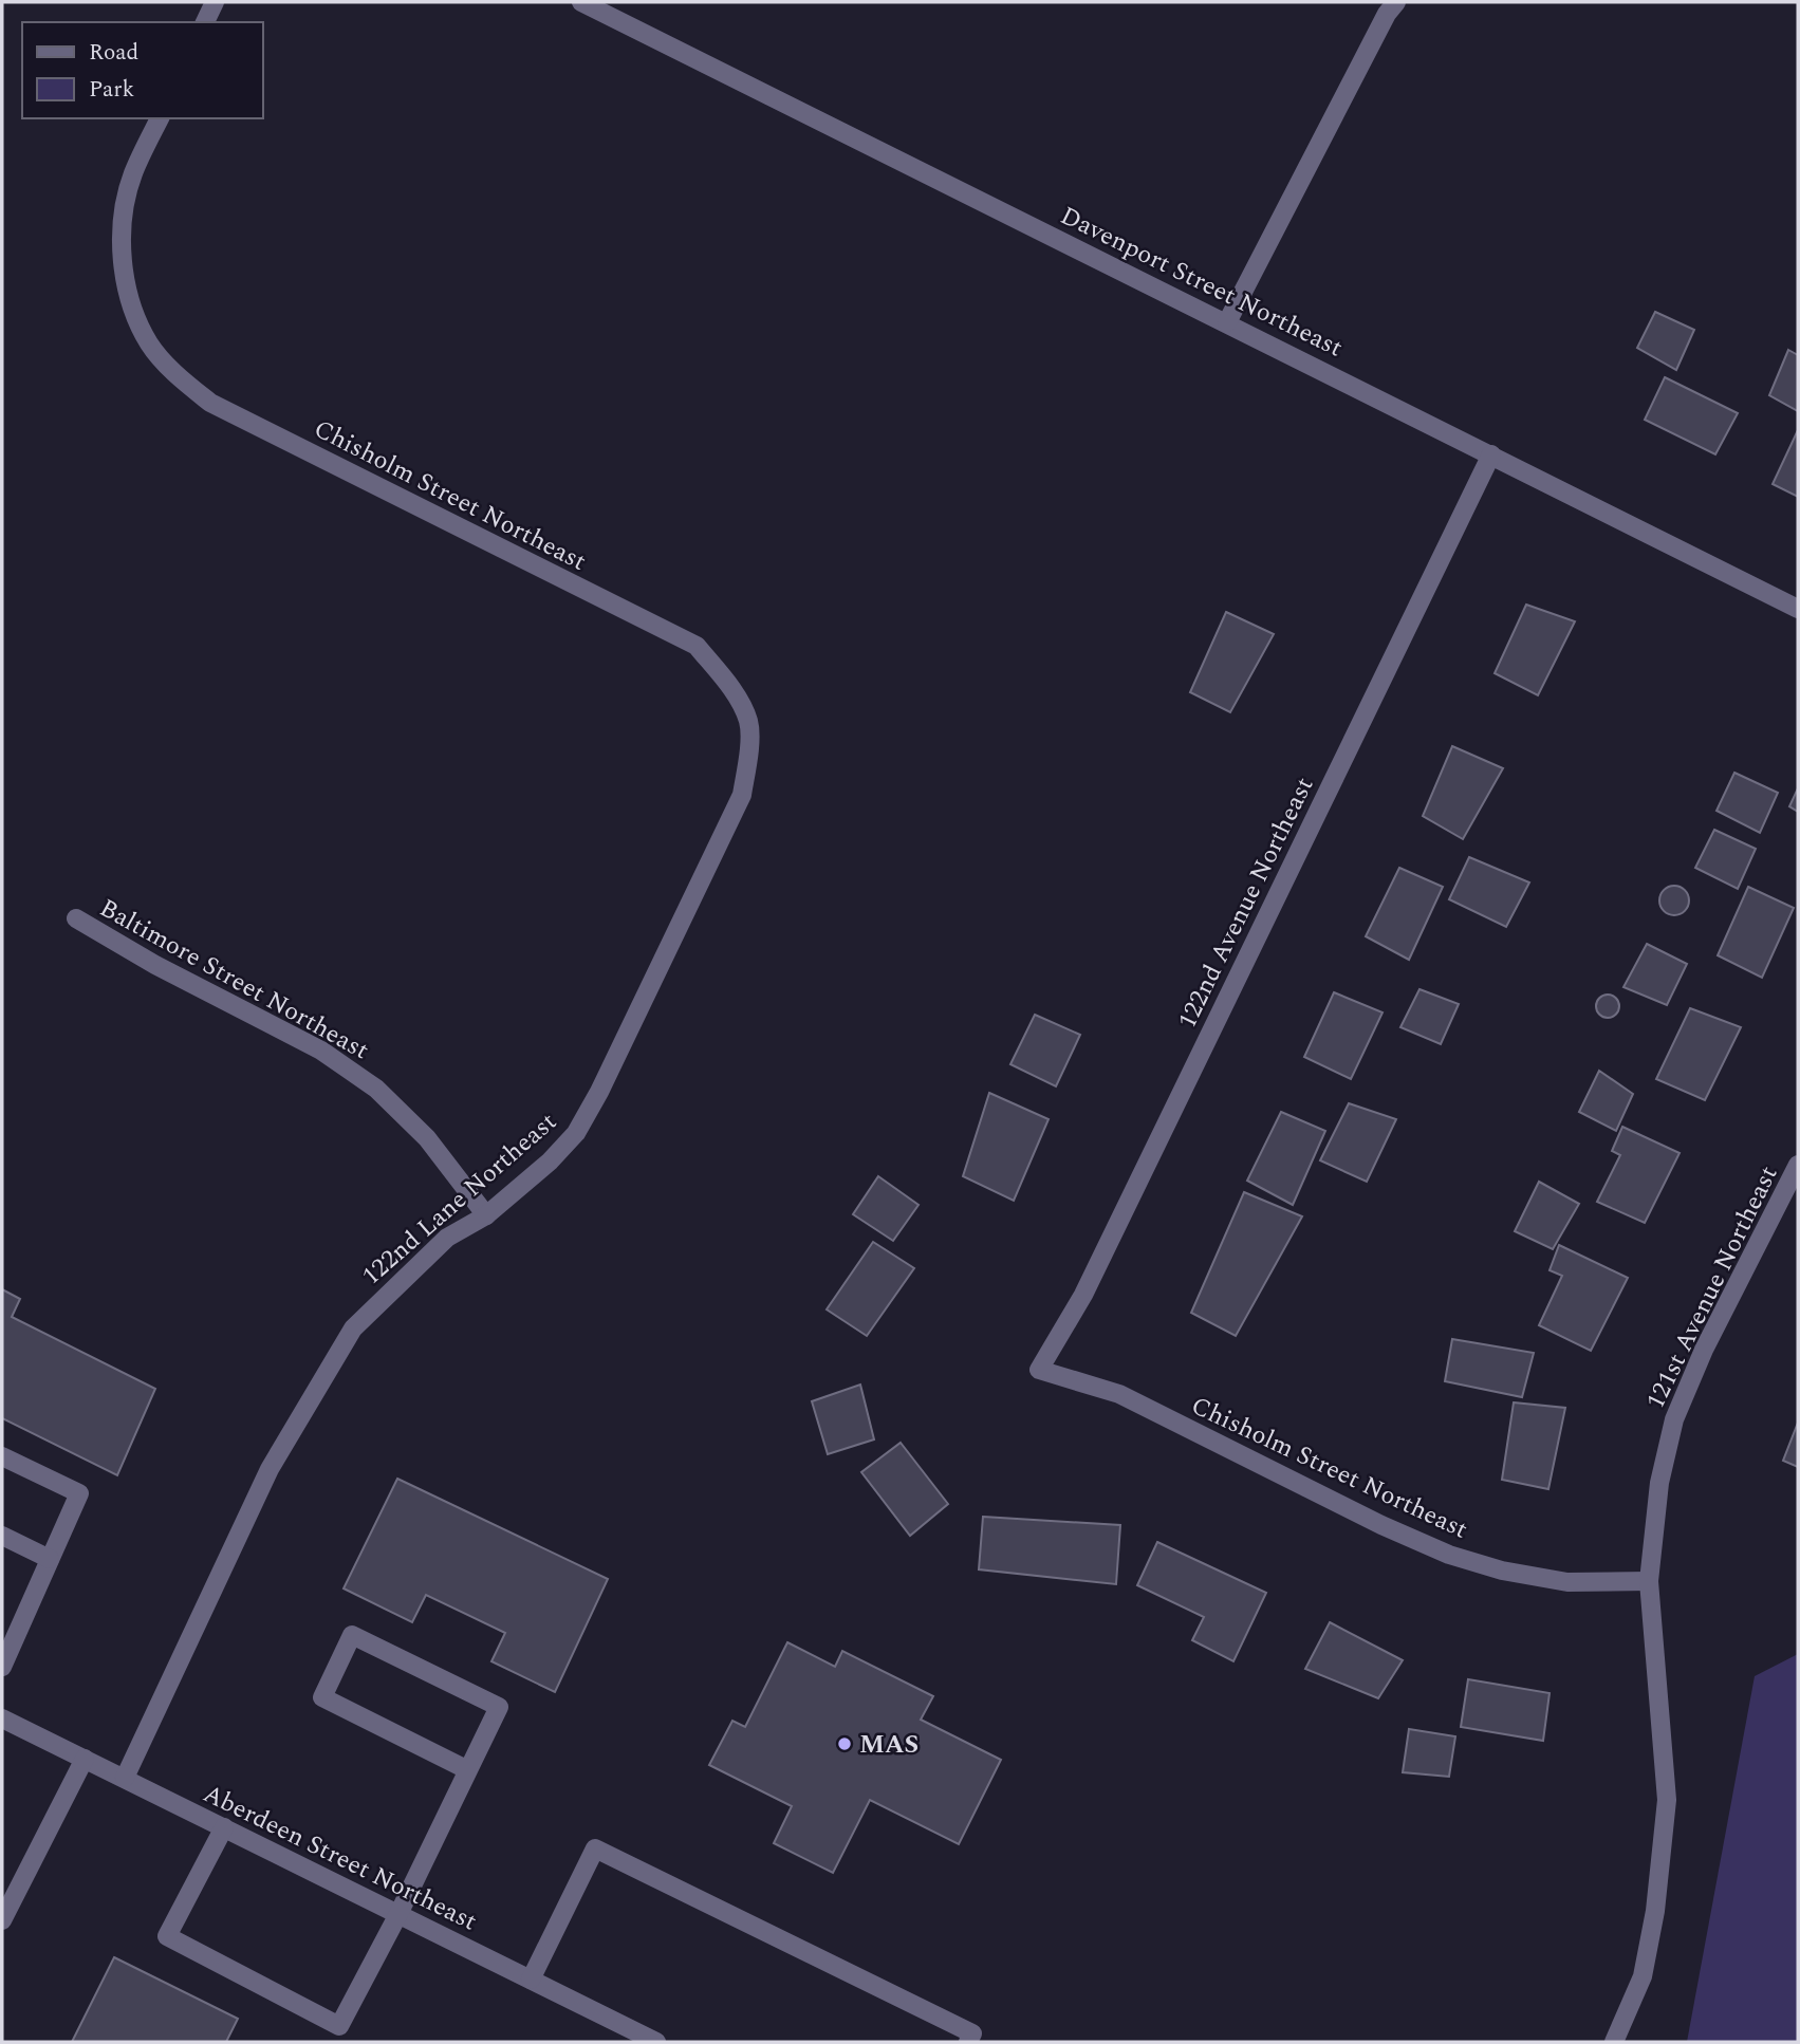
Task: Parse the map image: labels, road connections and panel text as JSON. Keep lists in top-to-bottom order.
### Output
{
  "streets": {
    "street": [
      "Davenport Street Northeast",
      "Chisholm Street Northeast",
      "122nd Avenue Northeast",
      "Baltimore Street Northeast",
      "122nd Lane Northeast",
      "121st Avenue Northeast",
      "Aberdeen Street Northeast"
    ]
  },
  "crossings": [
    ["Davenport Street Northeast", "122nd Avenue Northeast"],
    ["Chisholm Street Northeast", "122nd Avenue Northeast"],
    ["Chisholm Street Northeast", "122nd Lane Northeast"],
    ["Chisholm Street Northeast", "121st Avenue Northeast"],
    ["Baltimore Street Northeast", "122nd Lane Northeast"],
    ["122nd Lane Northeast", "Aberdeen Street Northeast"]
  ],
  "places": ["MAS"],
  "legend": ["Road", "Park"]
}
